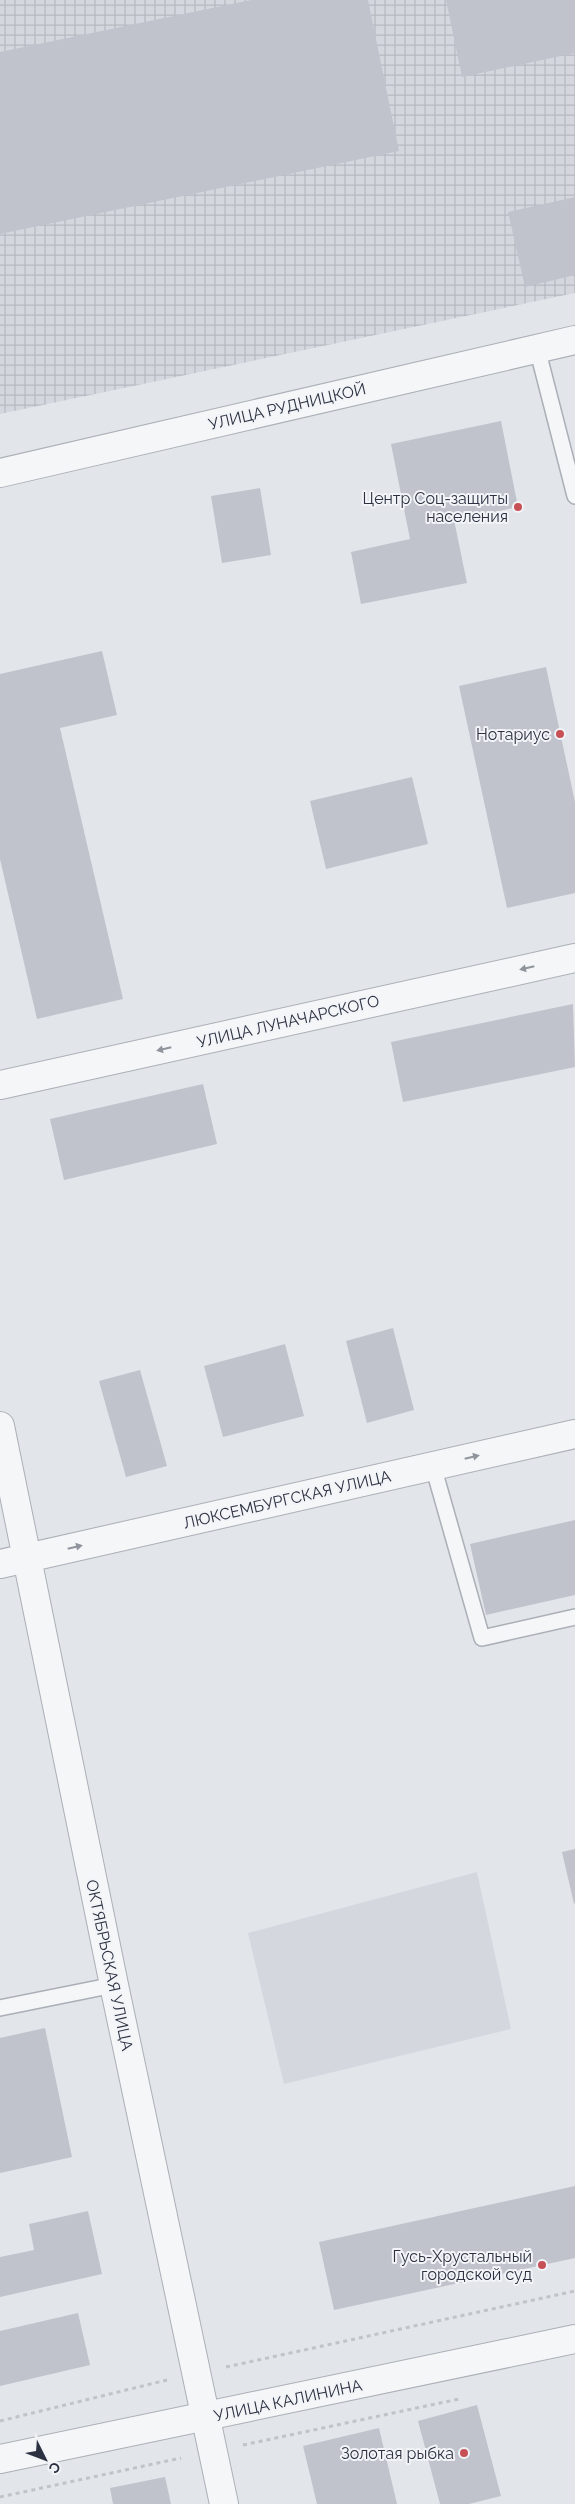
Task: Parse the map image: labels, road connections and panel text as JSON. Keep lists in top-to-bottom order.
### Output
{
  "streets": {
    "street": [
      "УЛИЦА РУДНИЦКОЙ",
      "УЛИЦА ЛУНАЧАРСКОГО",
      "ЛЮКСЕМБУРГСКАЯ УЛИЦА",
      "ОКТЯБРЬСКАЯ УЛИЦА",
      "УЛИЦА КАЛИНИНА"
    ]
  },
  "crossings": [
    ["ЛЮКСЕМБУРГСКАЯ УЛИЦА", "ОКТЯБРЬСКАЯ УЛИЦА"],
    ["ОКТЯБРЬСКАЯ УЛИЦА", "УЛИЦА КАЛИНИНА"]
  ],
  "one_way": ["УЛИЦА ЛУНАЧАРСКОГО", "ЛЮКСЕМБУРГСКАЯ УЛИЦА"],
  "places": [
    "Центр Соц-защиты населения",
    "Нотариус",
    "Гусь-Хрустальный городской суд",
    "Золотая рыбка"
  ],
  "north": "bottom right"
}
